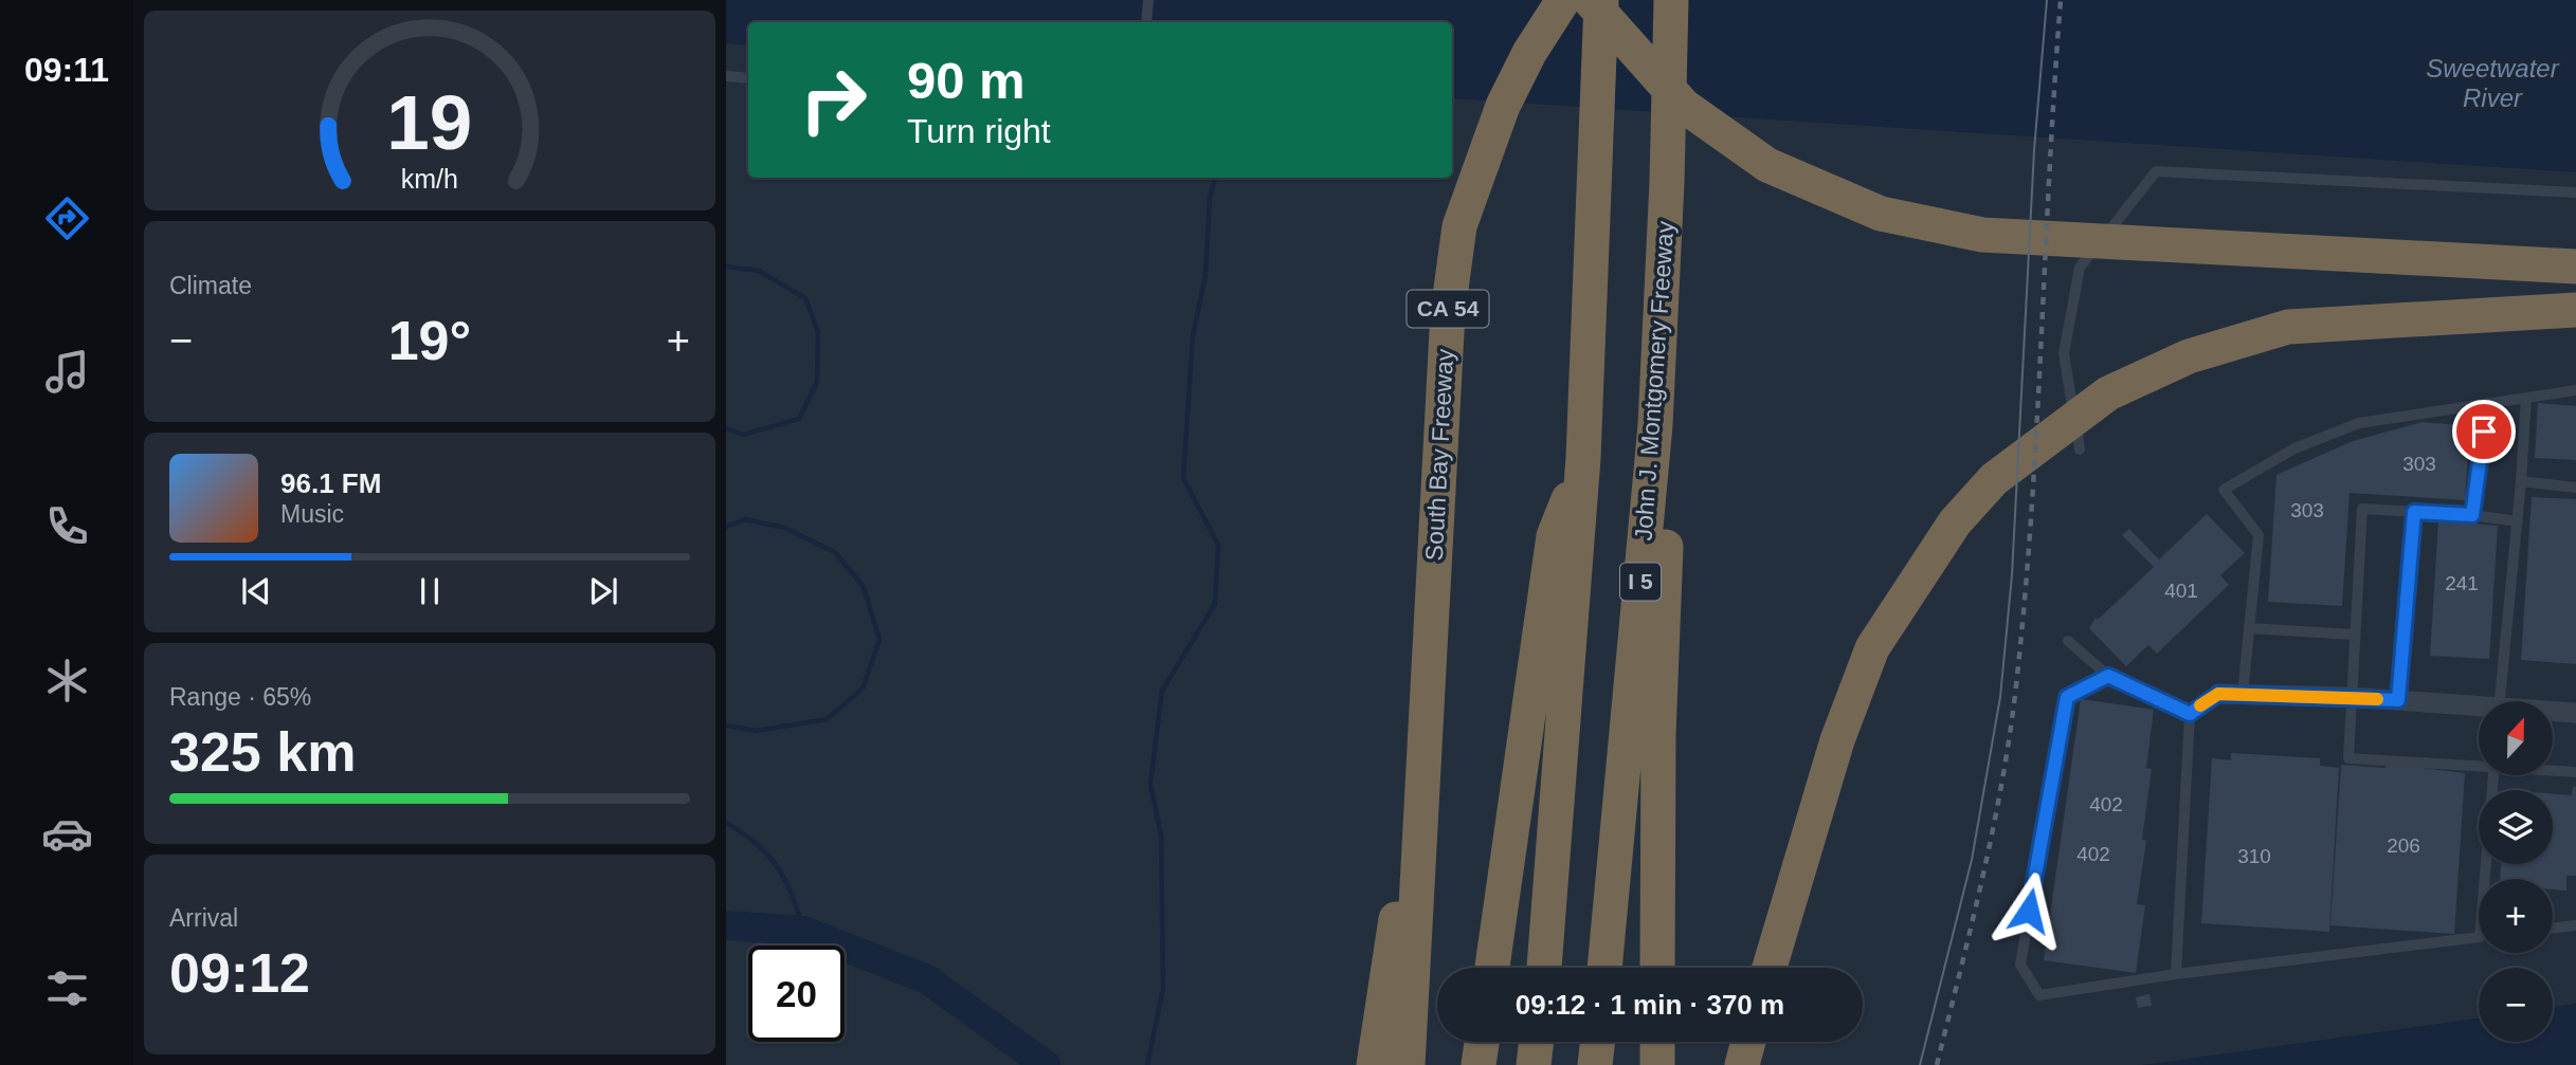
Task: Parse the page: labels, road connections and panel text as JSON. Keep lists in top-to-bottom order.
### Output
{
  "streets": {
    "highway": [
      "CA 54",
      "John J. Montgomery Freeway",
      "South Bay Freeway",
      "I 5"
    ]
  },
  "water": ["Sweetwater River"],
  "house_numbers": [
    "303",
    "303",
    "241",
    "401",
    "402",
    "206",
    "402",
    "310"
  ],
  "north": "top",
  "page": {
    "tabs": "09:11",
    "turn": ["90 m", "Turn right"],
    "tile": [
      "Climate",
      ["Range · 65%", "325 km"],
      ["Arrival", "09:12"]
    ],
    "heat": ["−", "19°", "+"],
    "song": ["96.1 FM", "Music"],
    "map_buttons": ["+", "−"],
    "limit": "20",
    "trip": "09:12 · 1 min · 370 m",
    "gauge": ["19", "km/h"]
  }
}
